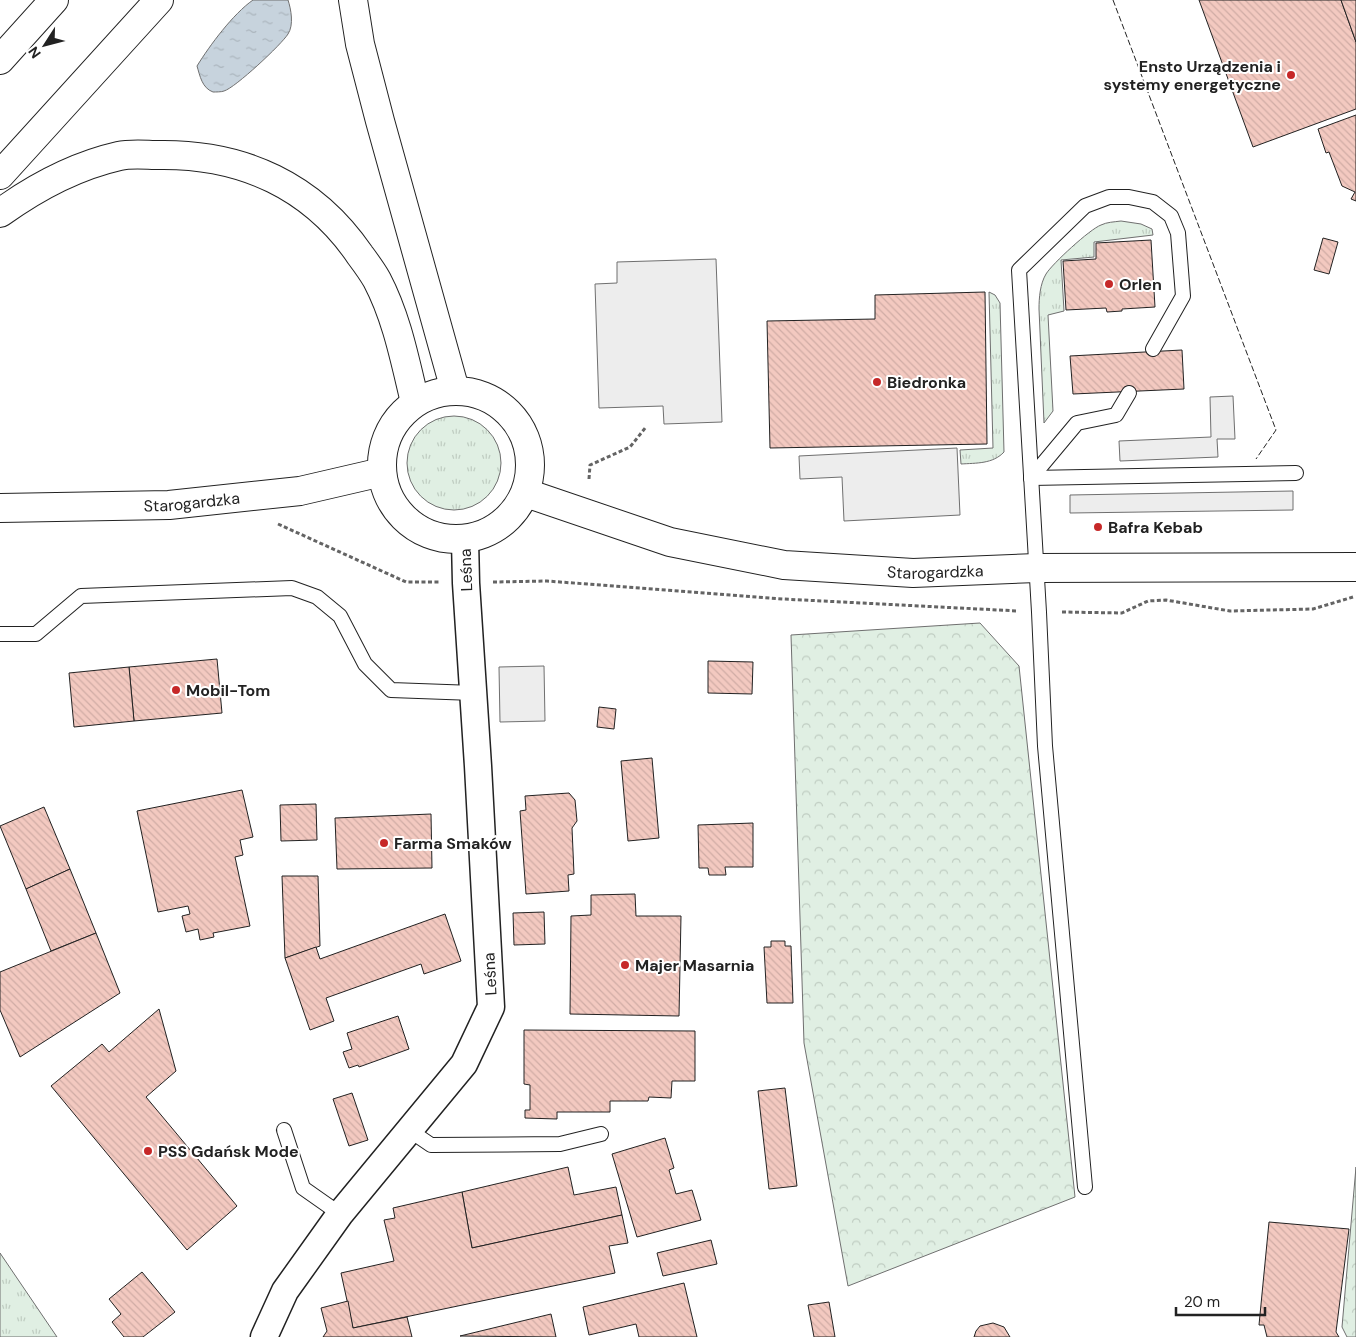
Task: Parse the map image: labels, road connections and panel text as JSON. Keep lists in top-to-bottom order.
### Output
{
  "streets": {
    "main road": ["Starogardzka"],
    "street": ["Leśna"]
  },
  "crossings": [
    ["Starogardzka", "Leśna"]
  ],
  "places": [
    "Ensto Urządzenia i systemy energetyczne",
    "Orlen",
    "Biedronka",
    "Bafra Kebab",
    "Mobil-Tom",
    "Farma Smaków",
    "Majer Masarnia",
    "PSS Gdańsk Mode"
  ],
  "scale_bar": "20 m",
  "north": "bottom left"
}
